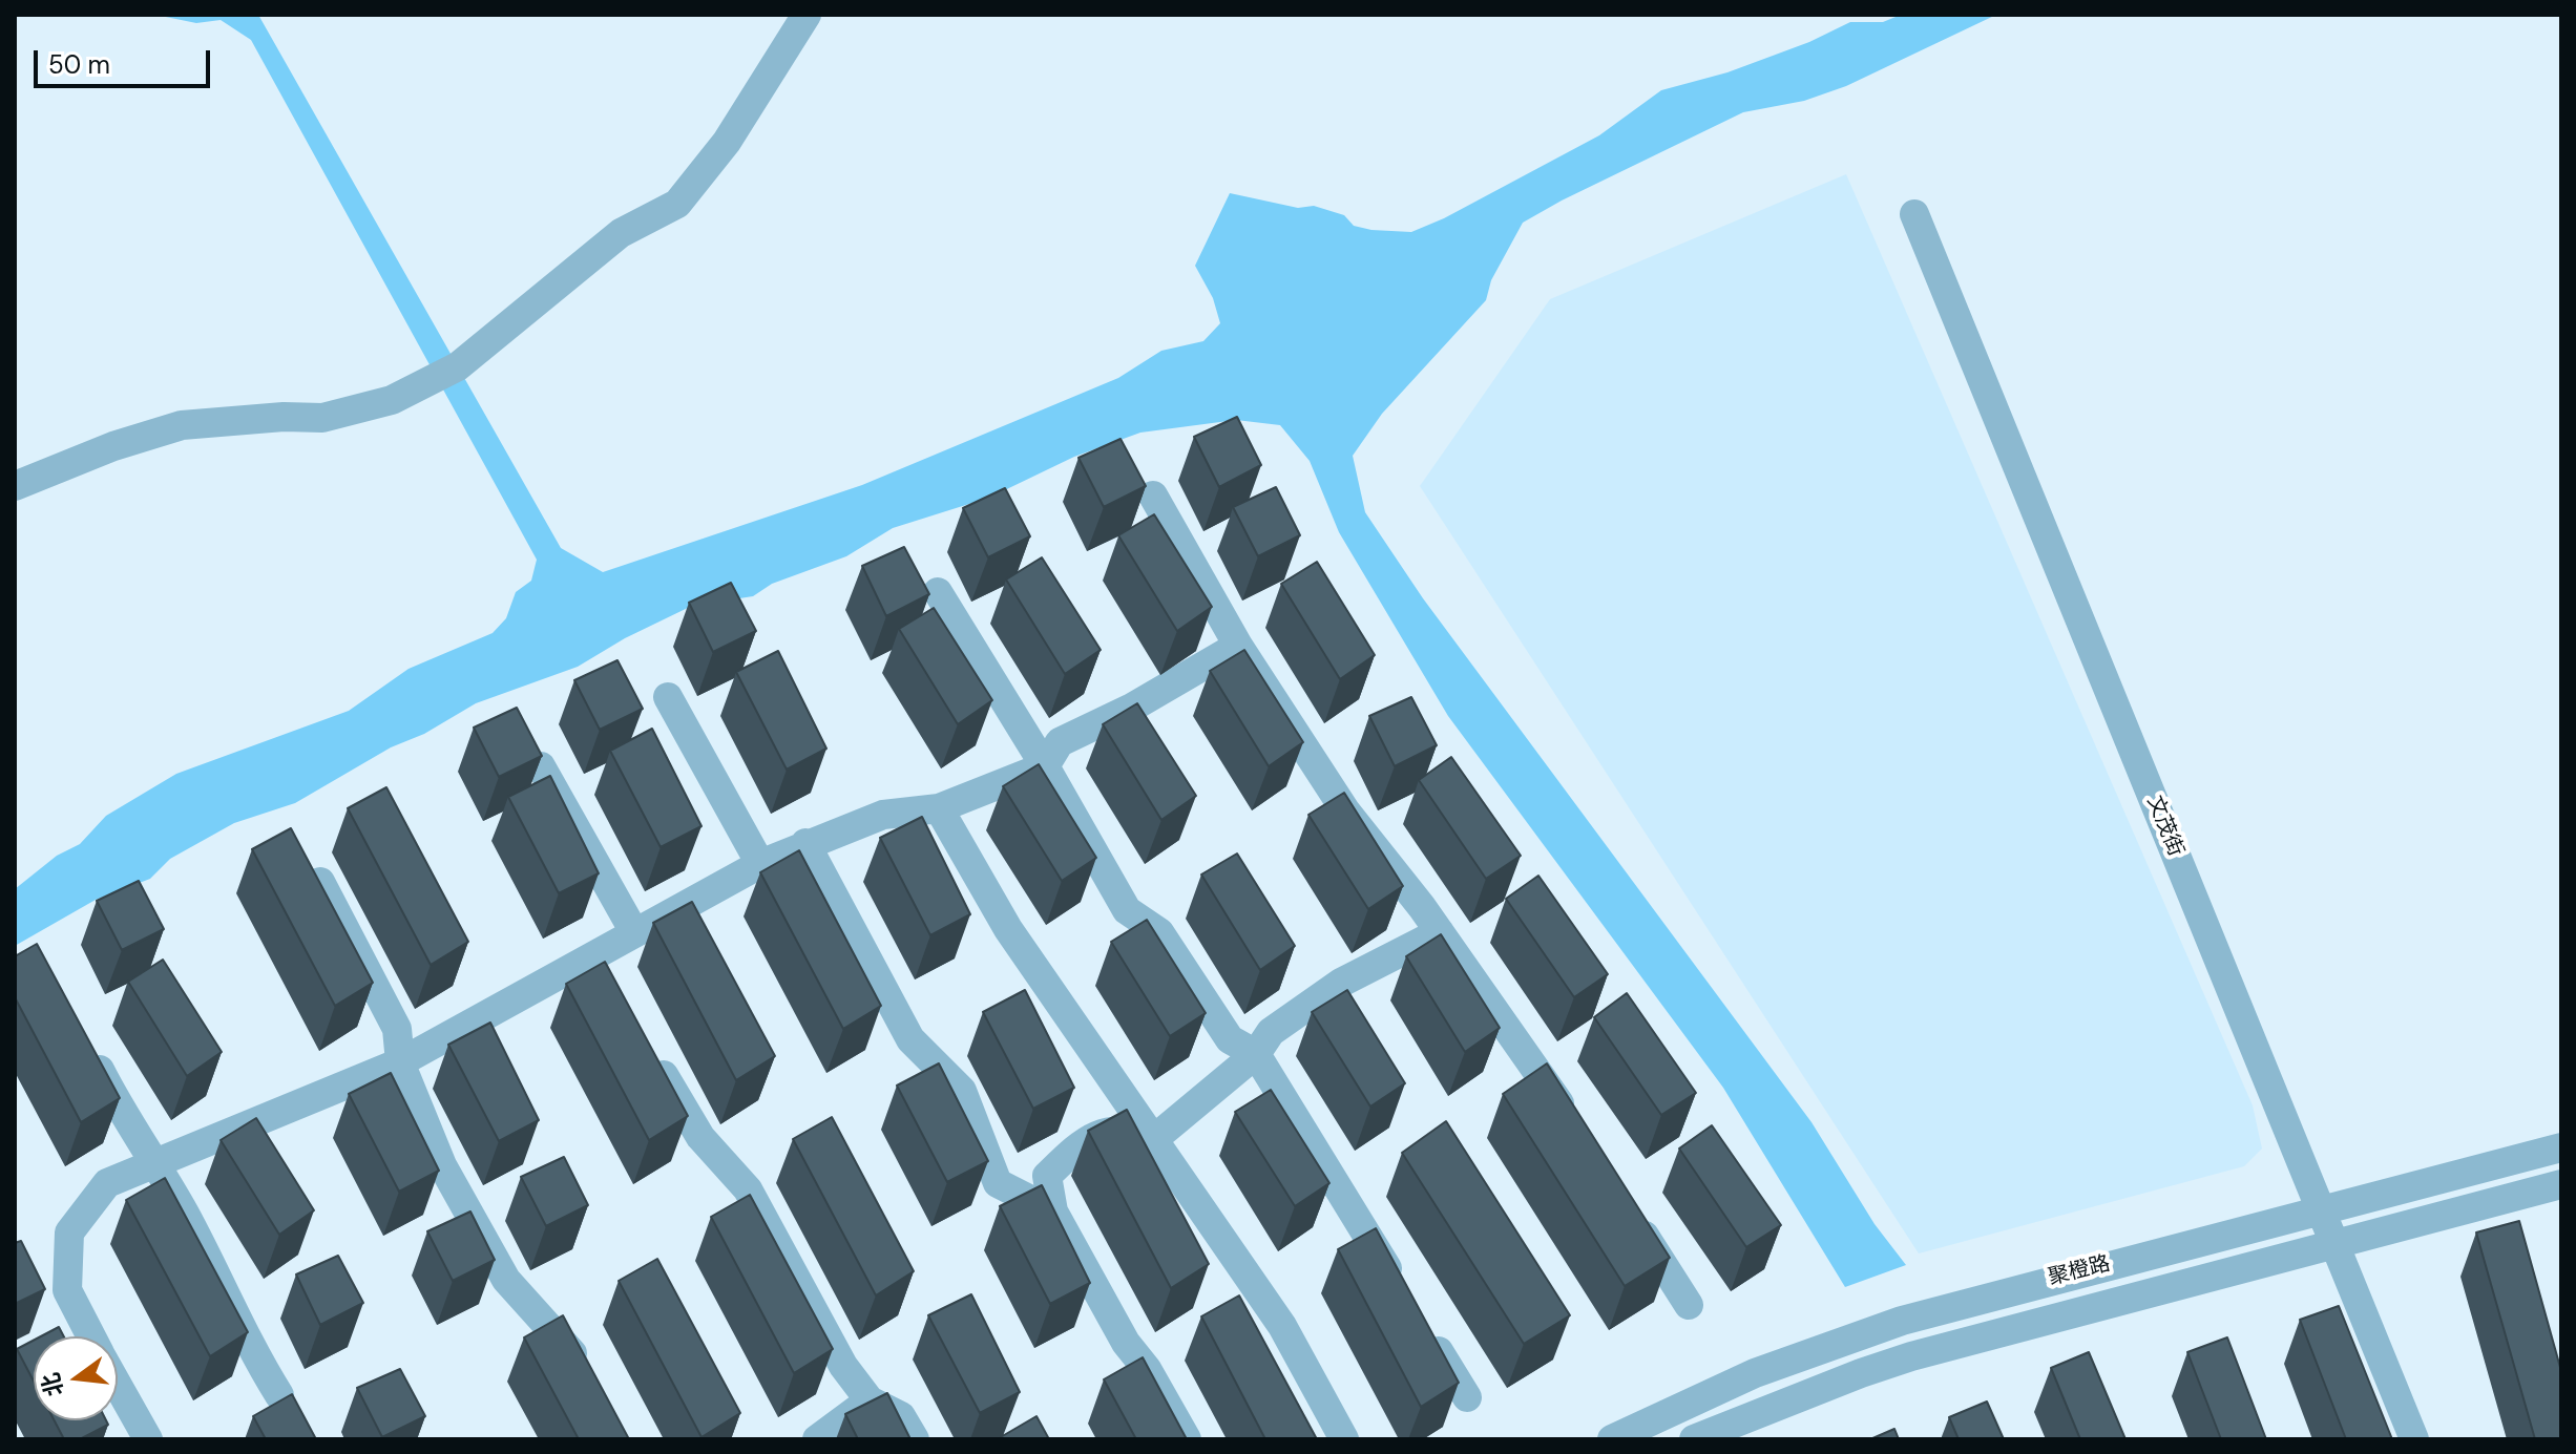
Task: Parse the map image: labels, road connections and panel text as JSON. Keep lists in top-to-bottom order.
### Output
{
  "streets": {
    "street": ["文茂街", "聚橙路"]
  },
  "crossings": [
    ["文茂街", "聚橙路"]
  ],
  "scale_bar": "50 m",
  "north": "left"
}
